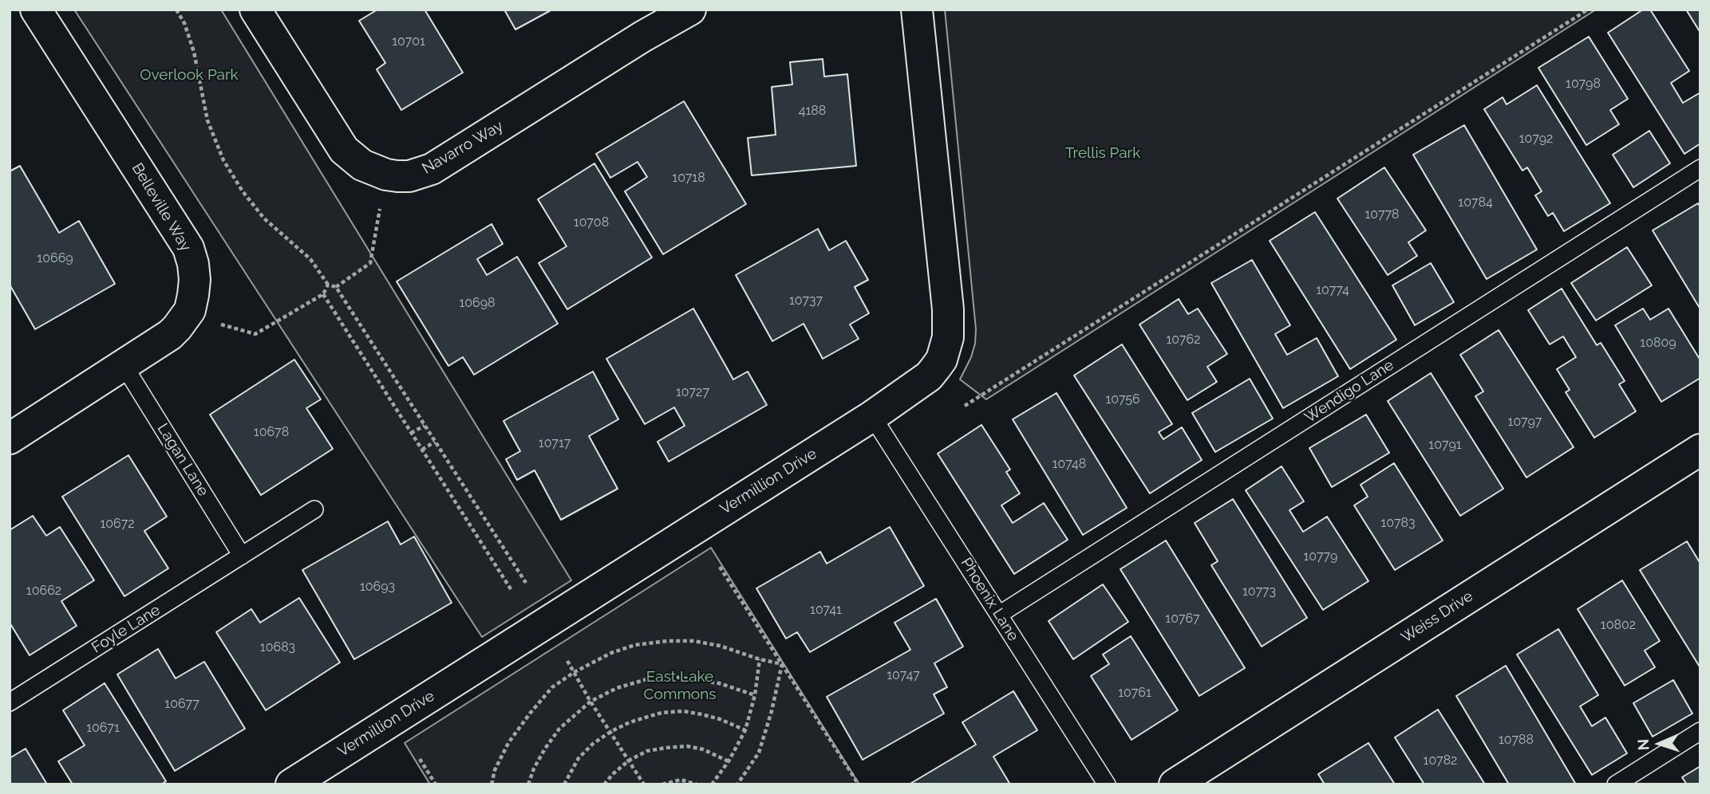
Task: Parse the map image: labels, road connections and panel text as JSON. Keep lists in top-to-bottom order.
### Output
{
  "streets": {
    "street": [
      "Navarro Way",
      "Belleville Way",
      "Vermillion Drive",
      "Weiss Drive"
    ],
    "lane": [
      "Wendigo Lane",
      "Lagan Lane",
      "Phoenix Lane",
      "Foyle Lane"
    ]
  },
  "crossings": [
    ["Belleville Way", "Lagan Lane"],
    ["Wendigo Lane", "Phoenix Lane"],
    ["Lagan Lane", "Foyle Lane"],
    ["Vermillion Drive", "Phoenix Lane"]
  ],
  "parks": ["Overlook Park", "Trellis Park", "East Lake Commons"],
  "house_numbers": [
    "10701",
    "10798",
    "4188",
    "10792",
    "10718",
    "10784",
    "10778",
    "10708",
    "10669",
    "10774",
    "10737",
    "10698",
    "10762",
    "10809",
    "10727",
    "10756",
    "10797",
    "10678",
    "10717",
    "10791",
    "10748",
    "10783",
    "10672",
    "10779",
    "10693",
    "10662",
    "10773",
    "10741",
    "10767",
    "10802",
    "10683",
    "10747",
    "10761",
    "10677",
    "10671",
    "10788",
    "10782"
  ],
  "north": "left"
}
